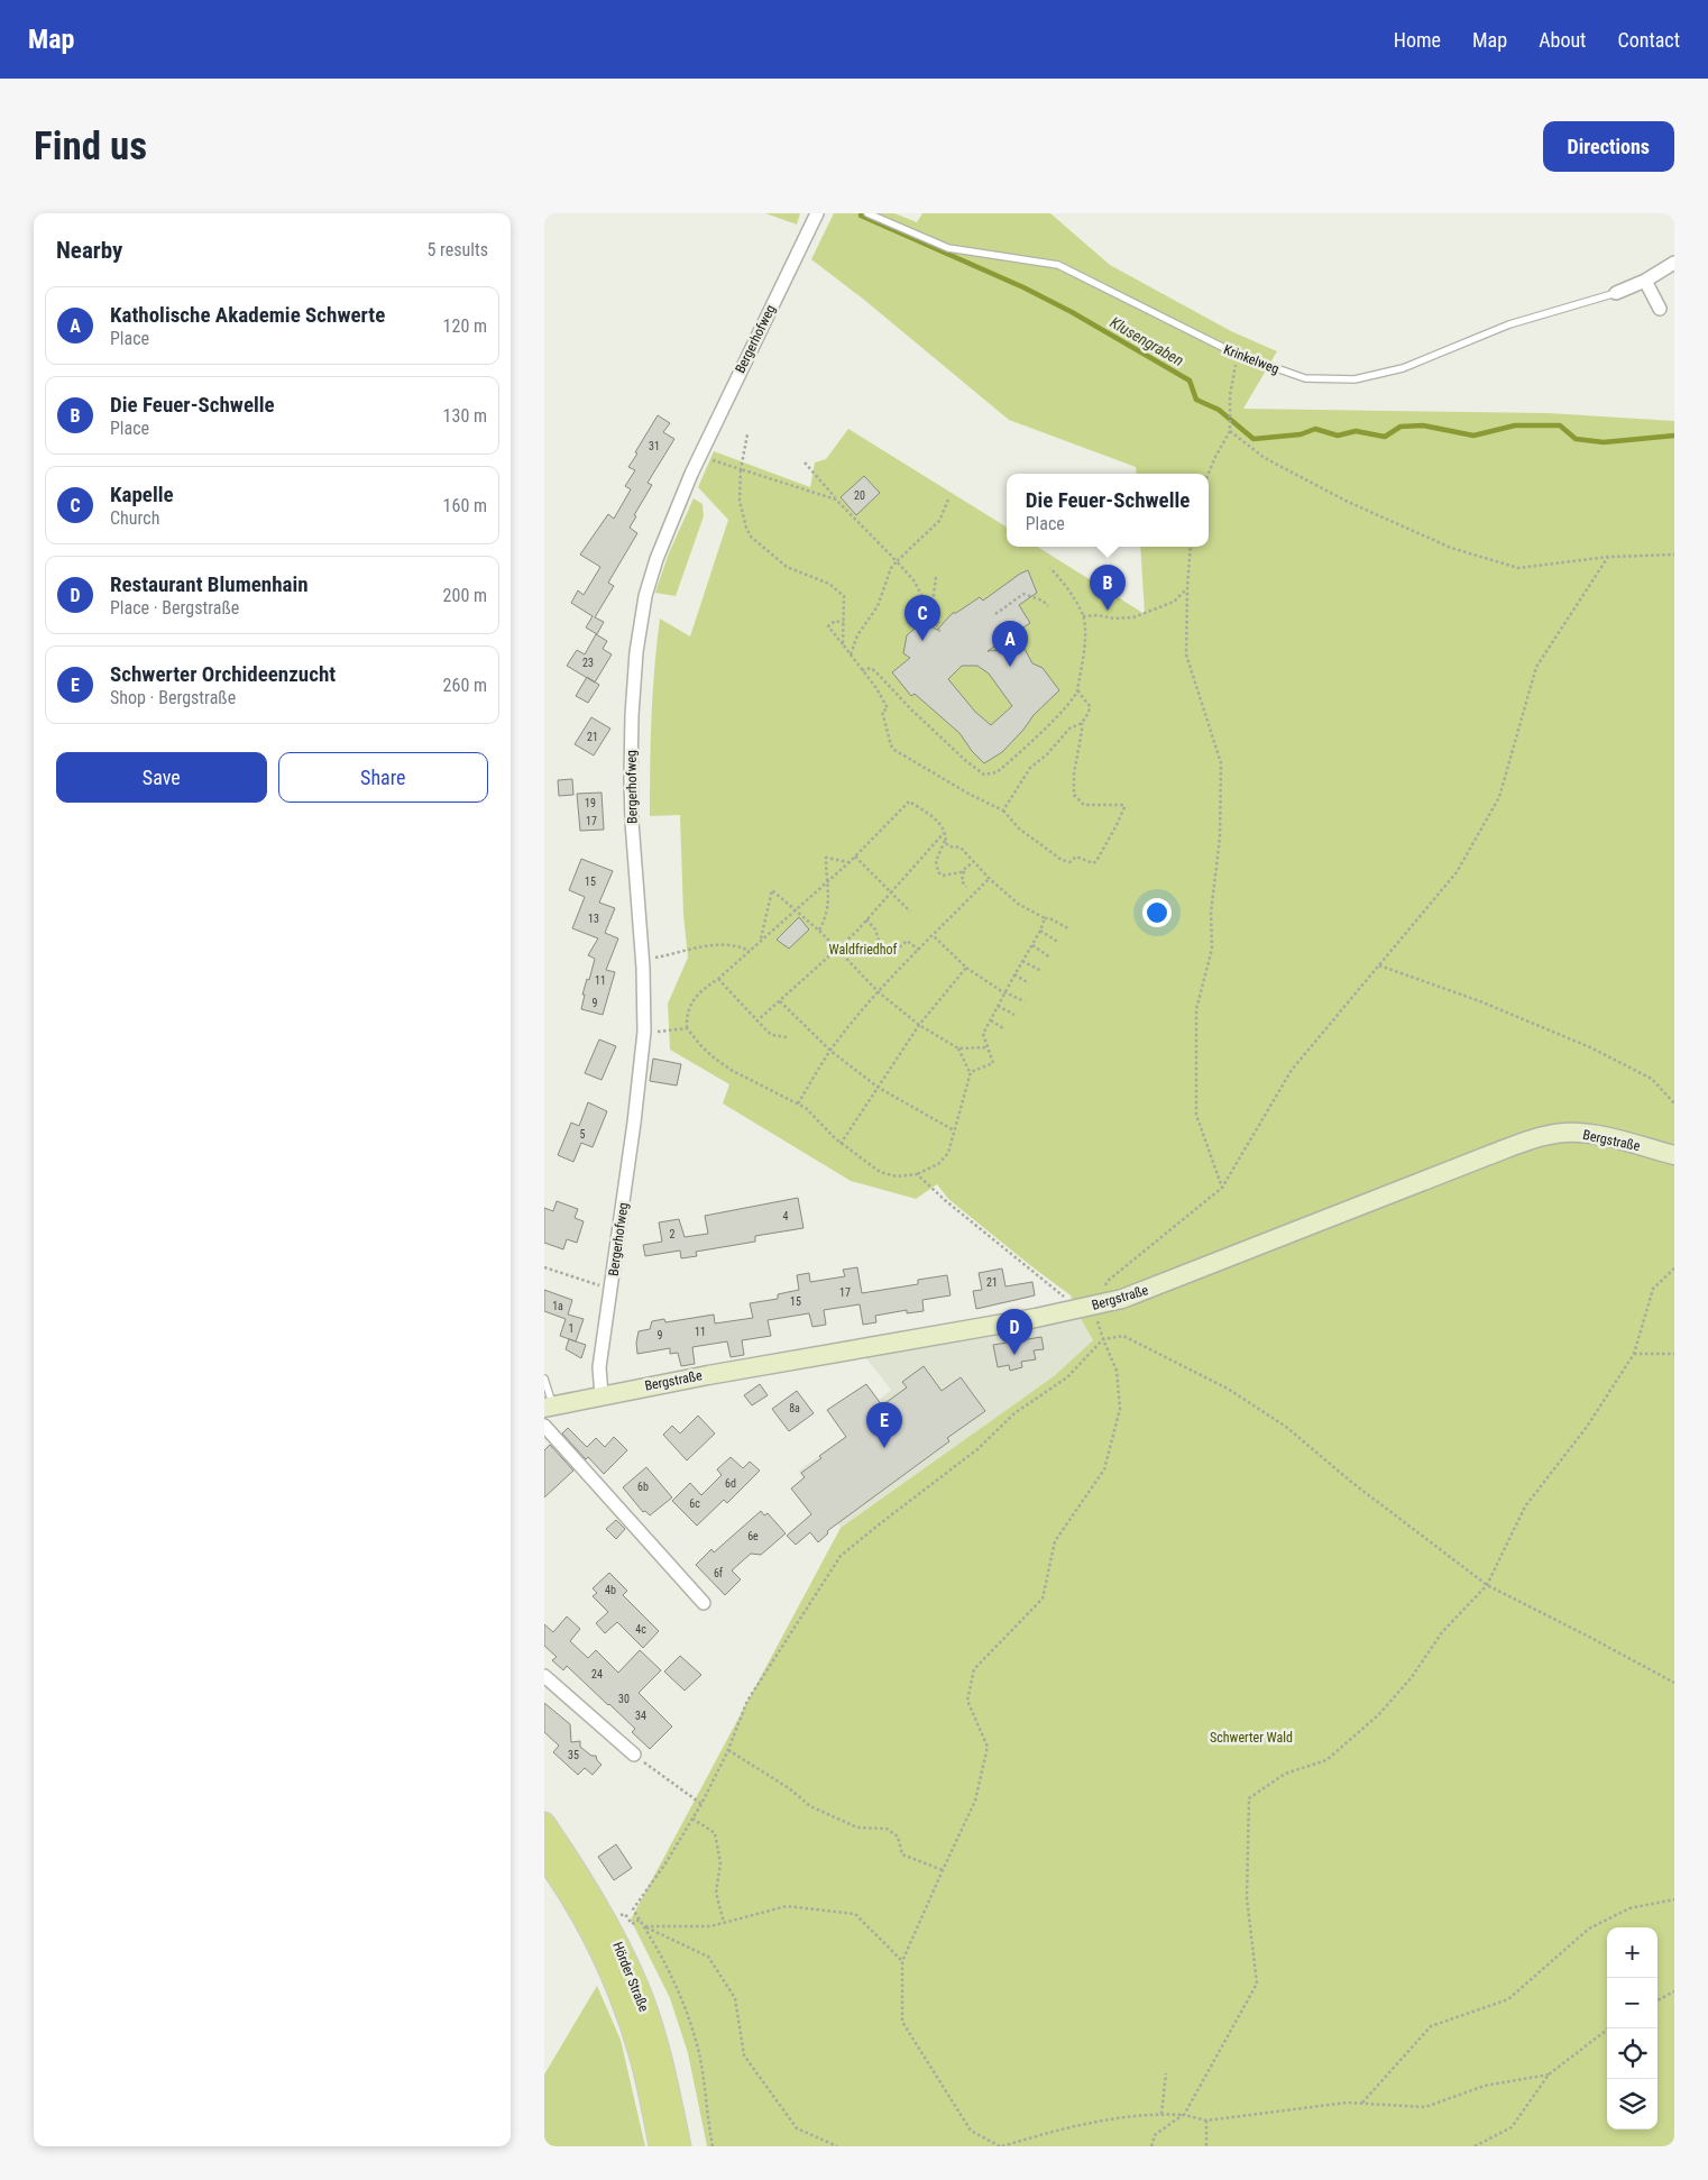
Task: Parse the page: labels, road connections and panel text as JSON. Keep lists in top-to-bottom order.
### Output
{
  "streets": {
    "main road": ["Bergstraße", "Hörder Straße"],
    "street": ["Bergerhofweg", "Krinkelweg"]
  },
  "crossings": [
    ["Bergerhofweg", "Bergstraße"]
  ],
  "water": ["Klusengraben"],
  "parks": ["Waldfriedhof", "Schwerter Wald"],
  "house_numbers": [
    "31",
    "20",
    "23",
    "21",
    "19",
    "17",
    "15",
    "13",
    "11",
    "9",
    "5",
    "4",
    "2",
    "21",
    "17",
    "15",
    "1a",
    "1",
    "11",
    "9",
    "8a",
    "6d",
    "6b",
    "6c",
    "6e",
    "6f",
    "4b",
    "4c",
    "24",
    "30",
    "34",
    "35"
  ],
  "page": {
    "header": "Map",
    "nav": [
      "Home",
      "Map",
      "About",
      "Contact"
    ],
    "buttons": [
      "Directions",
      ["Save", "Share"]
    ],
    "title": "Find us",
    "heading": ["Nearby", "5 results"],
    "list": [
      {
        "mark": "A",
        "name": "Katholische Akademie Schwerte",
        "note": "Place",
        "value": "120 m"
      },
      {
        "mark": "B",
        "name": "Die Feuer-Schwelle",
        "note": "Place",
        "value": "130 m"
      },
      {
        "mark": "C",
        "name": "Kapelle",
        "note": "Church",
        "value": "160 m"
      },
      {
        "mark": "D",
        "name": "Restaurant Blumenhain",
        "note": "Place · Bergstraße",
        "value": "200 m"
      },
      {
        "mark": "E",
        "name": "Schwerter Orchideenzucht",
        "note": "Shop · Bergstraße",
        "value": "260 m"
      }
    ],
    "popup": ["Die Feuer-Schwelle", "Place"],
    "pins": [
      "B",
      "C",
      "A",
      "D",
      "E"
    ],
    "map_buttons": ["+", "−"]
  }
}
